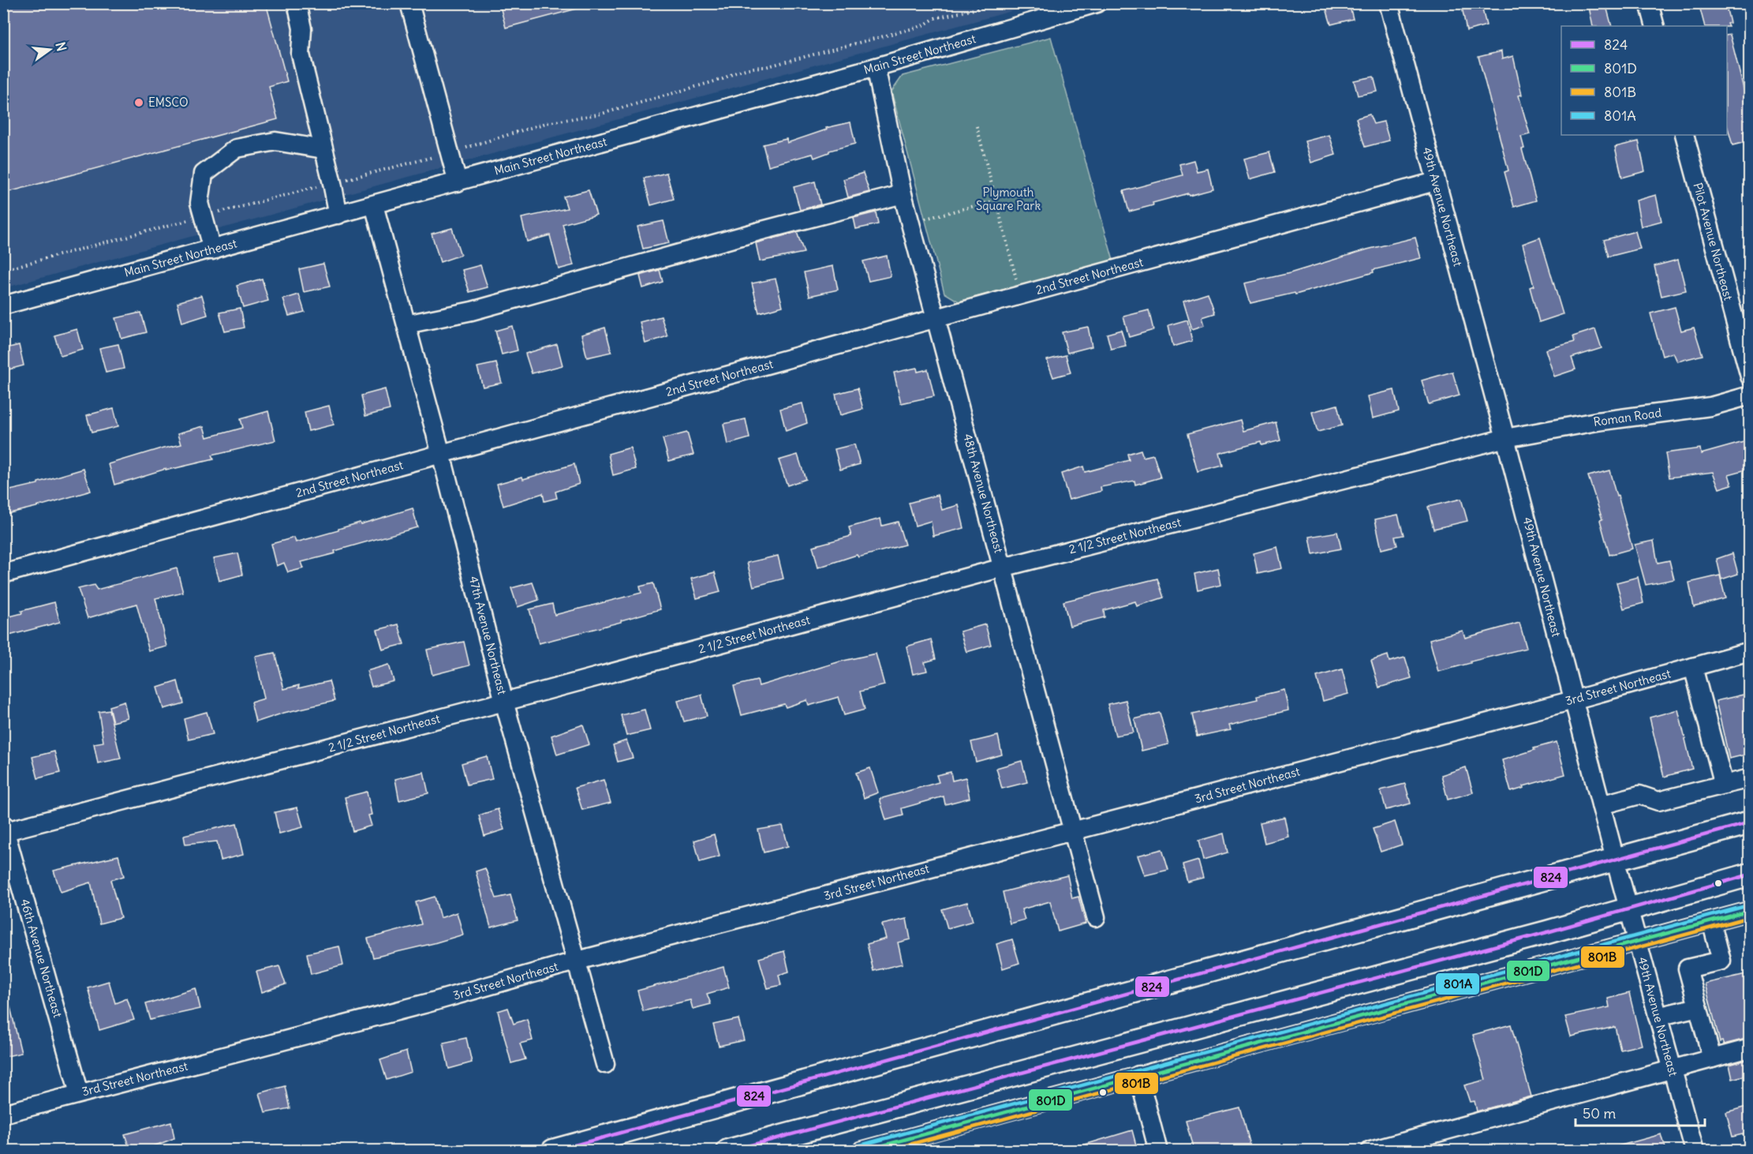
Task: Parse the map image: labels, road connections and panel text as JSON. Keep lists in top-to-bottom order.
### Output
{
  "streets": {
    "street": [
      "Main Street Northeast",
      "49th Avenue Northeast",
      "Pilot Avenue Northeast",
      "2nd Street Northeast",
      "Roman Road",
      "48th Avenue Northeast",
      "2 1/2 Street Northeast",
      "47th Avenue Northeast",
      "3rd Street Northeast",
      "46th Avenue Northeast"
    ]
  },
  "crossings": [
    ["Main Street Northeast", "48th Avenue Northeast"],
    ["Main Street Northeast", "47th Avenue Northeast"],
    ["49th Avenue Northeast", "2nd Street Northeast"],
    ["49th Avenue Northeast", "Roman Road"],
    ["49th Avenue Northeast", "2 1/2 Street Northeast"],
    ["49th Avenue Northeast", "3rd Street Northeast"],
    ["2nd Street Northeast", "48th Avenue Northeast"],
    ["2nd Street Northeast", "47th Avenue Northeast"],
    ["Roman Road", "2 1/2 Street Northeast"],
    ["48th Avenue Northeast", "2 1/2 Street Northeast"],
    ["48th Avenue Northeast", "3rd Street Northeast"],
    ["2 1/2 Street Northeast", "47th Avenue Northeast"],
    ["2 1/2 Street Northeast", "46th Avenue Northeast"],
    ["47th Avenue Northeast", "3rd Street Northeast"],
    ["3rd Street Northeast", "46th Avenue Northeast"]
  ],
  "parks": ["Plymouth Square Park"],
  "places": ["EMSCO"],
  "lines": [
    "transit line 824",
    "transit line 801A",
    "transit line 801D",
    "transit line 801B"
  ],
  "legend": [
    "824",
    "801D",
    "801B",
    "801A"
  ],
  "scale_bar": "50 m",
  "north": "right"
}
